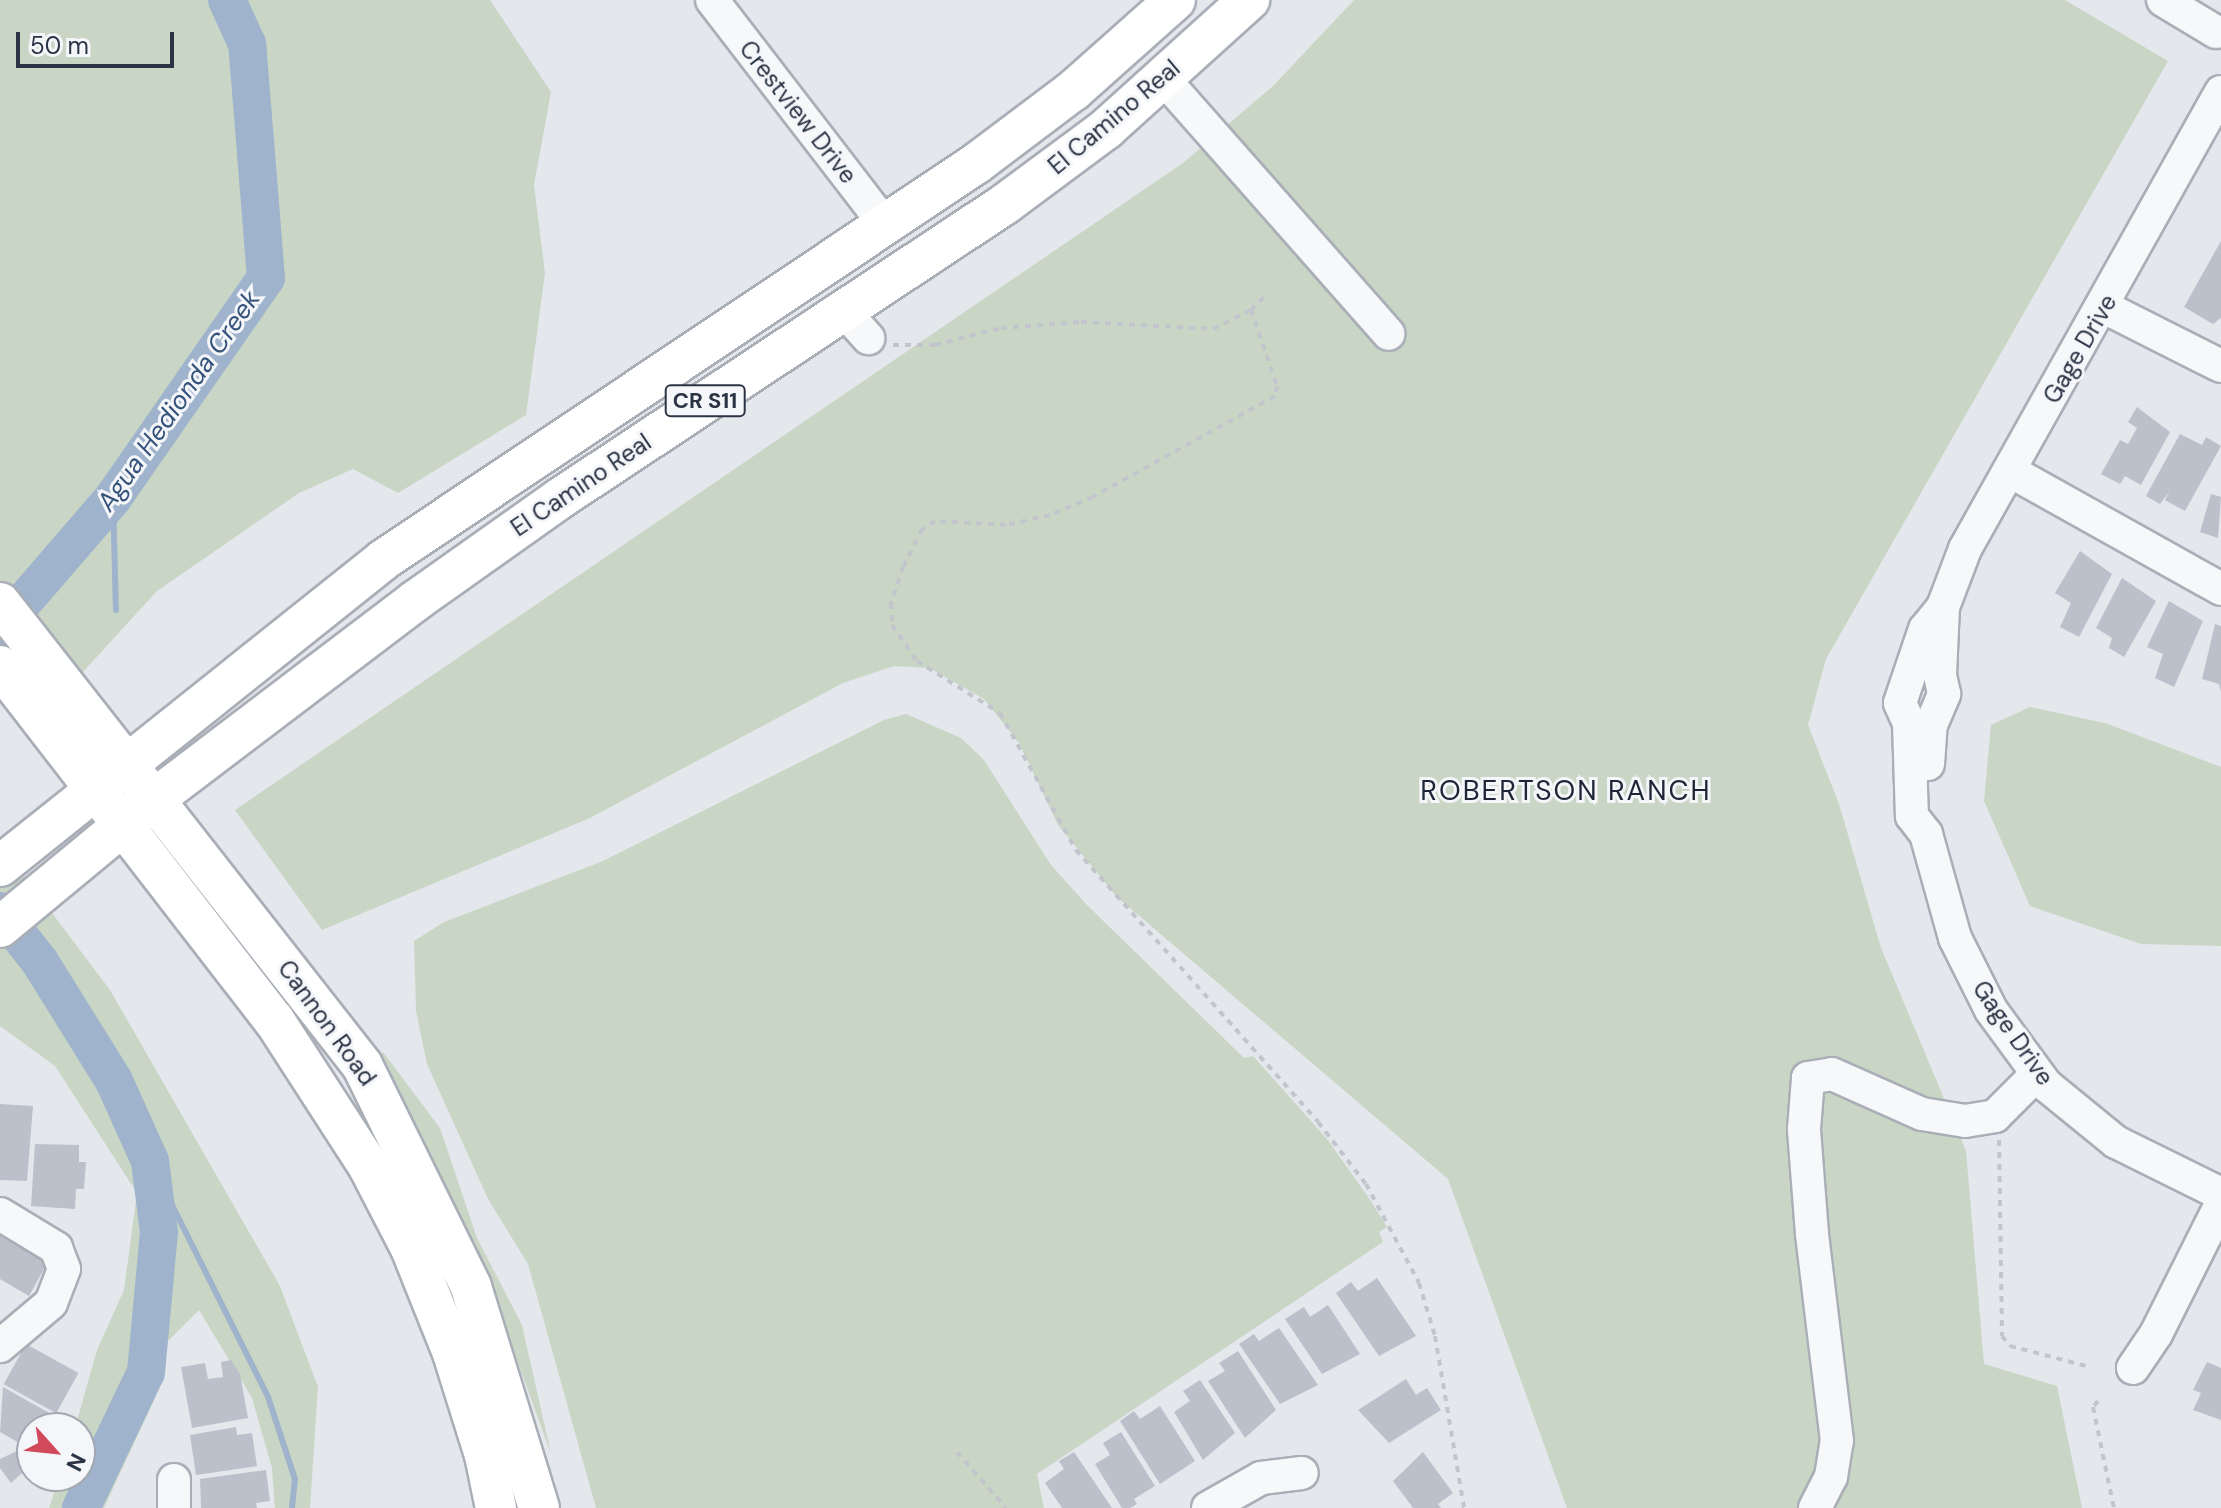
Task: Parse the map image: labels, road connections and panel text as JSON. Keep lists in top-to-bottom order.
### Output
{
  "streets": {
    "main road": ["El Camino Real", "CR S11", "Cannon Road"],
    "street": ["Crestview Drive", "Gage Drive"]
  },
  "crossings": [
    ["Crestview Drive", "El Camino Real"],
    ["El Camino Real", "Cannon Road"]
  ],
  "districts": ["ROBERTSON RANCH"],
  "water": ["Agua Hedionda Creek"],
  "scale_bar": "50 m",
  "north": "bottom right"
}
